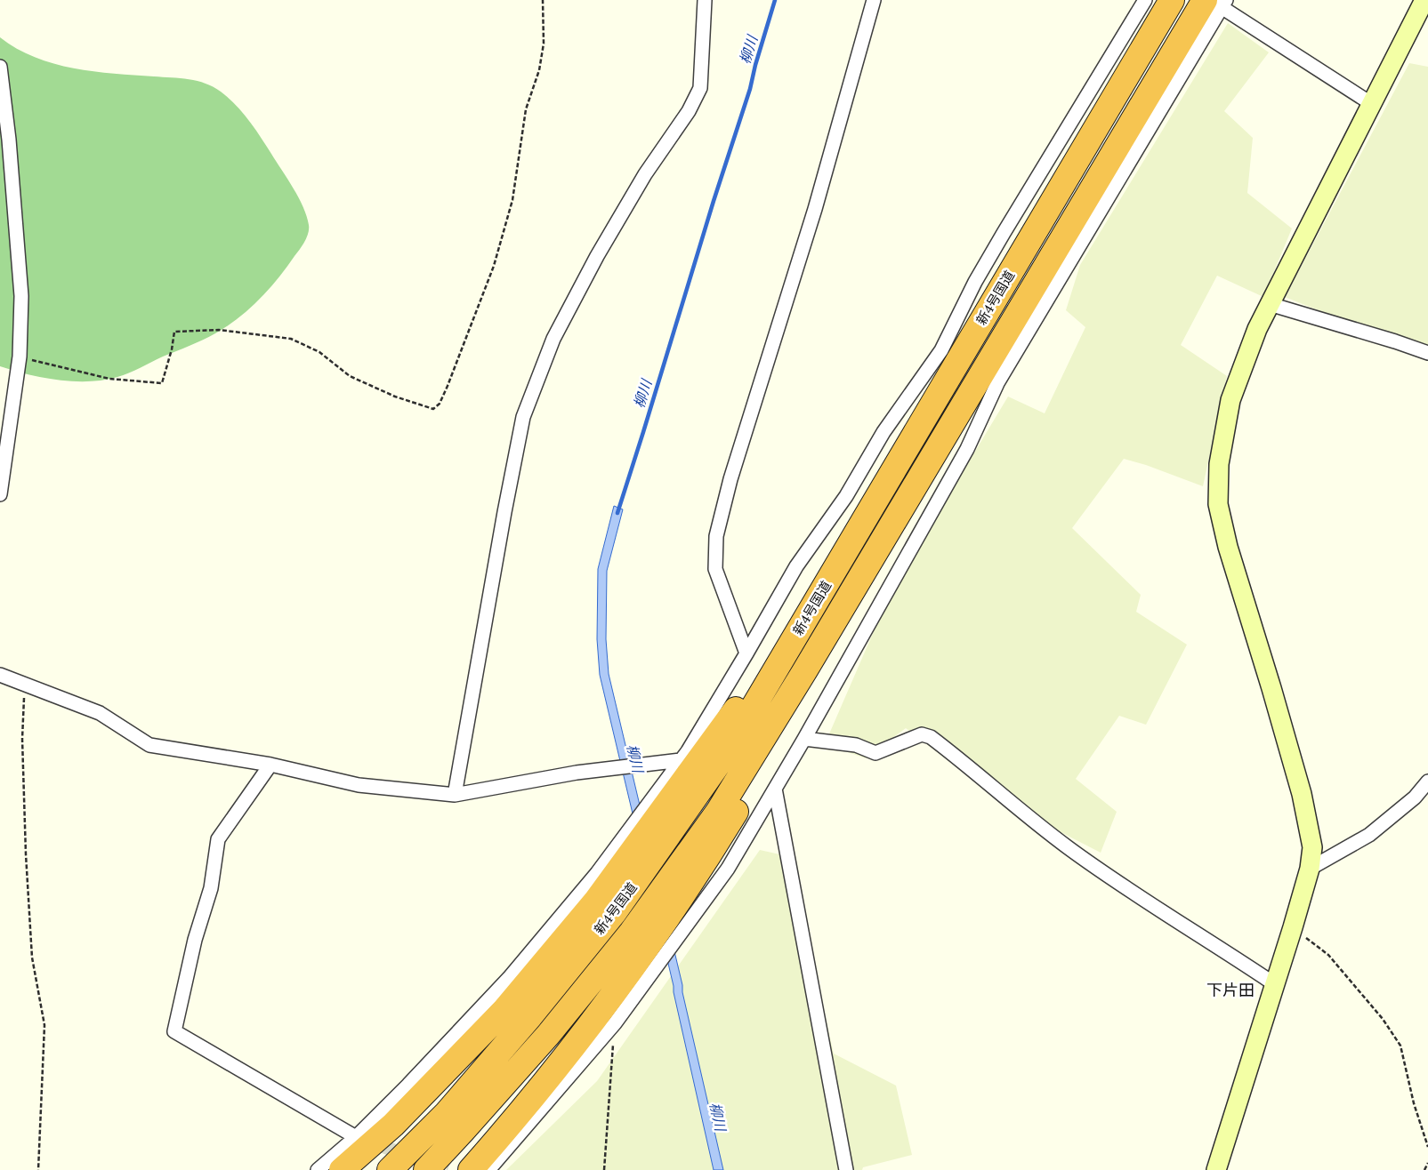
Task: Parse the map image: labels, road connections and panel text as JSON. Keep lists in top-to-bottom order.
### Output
{
  "streets": {
    "highway": ["新4号国道"]
  },
  "districts": ["下片田"],
  "water": ["柳川"]
}
